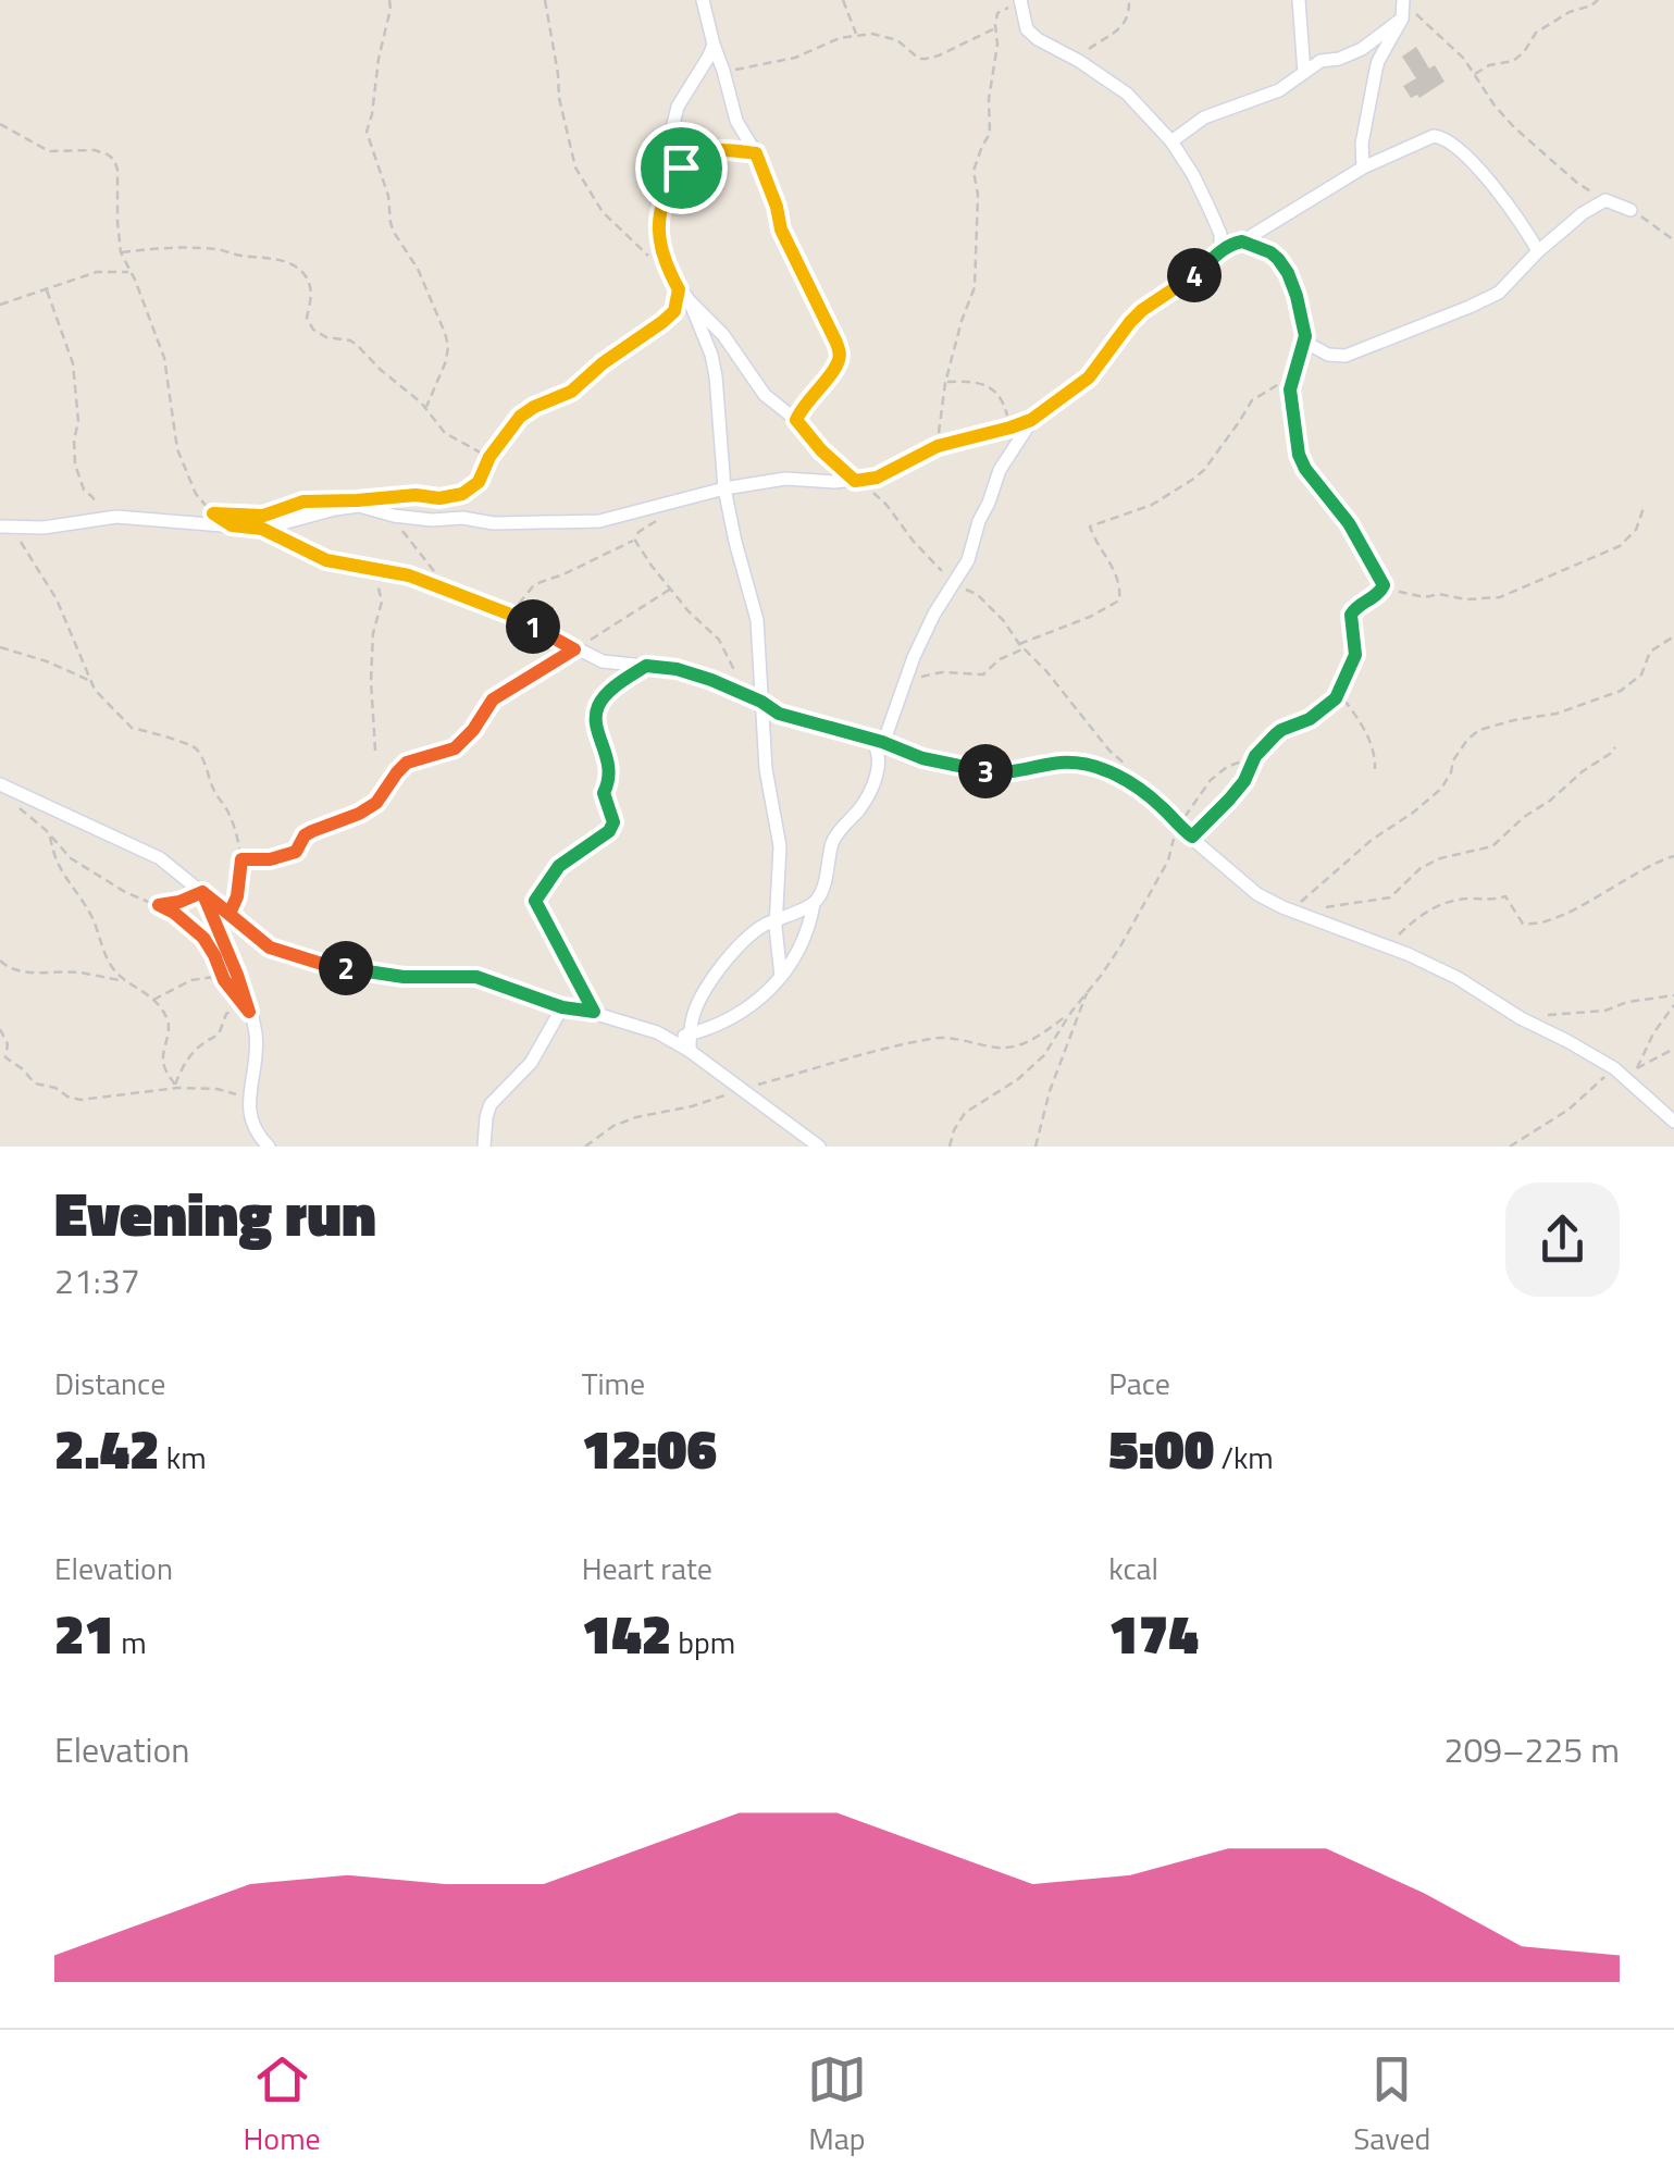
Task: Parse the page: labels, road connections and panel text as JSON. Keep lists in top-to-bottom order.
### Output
{
  "page": {
    "pins": [
      "4",
      "1",
      "3",
      "2"
    ],
    "heading": ["Evening run", "21:37"],
    "stats": [
      ["Distance", "2.42 km"],
      ["Time", "12:06"],
      ["Pace", "5:00 /km"],
      ["Elevation", "21 m"],
      ["Heart rate", "142 bpm"],
      ["kcal", "174"]
    ],
    "chart": ["Elevation", "209–225 m"],
    "tabs": ["Home", "Map", "Saved"]
  }
}
